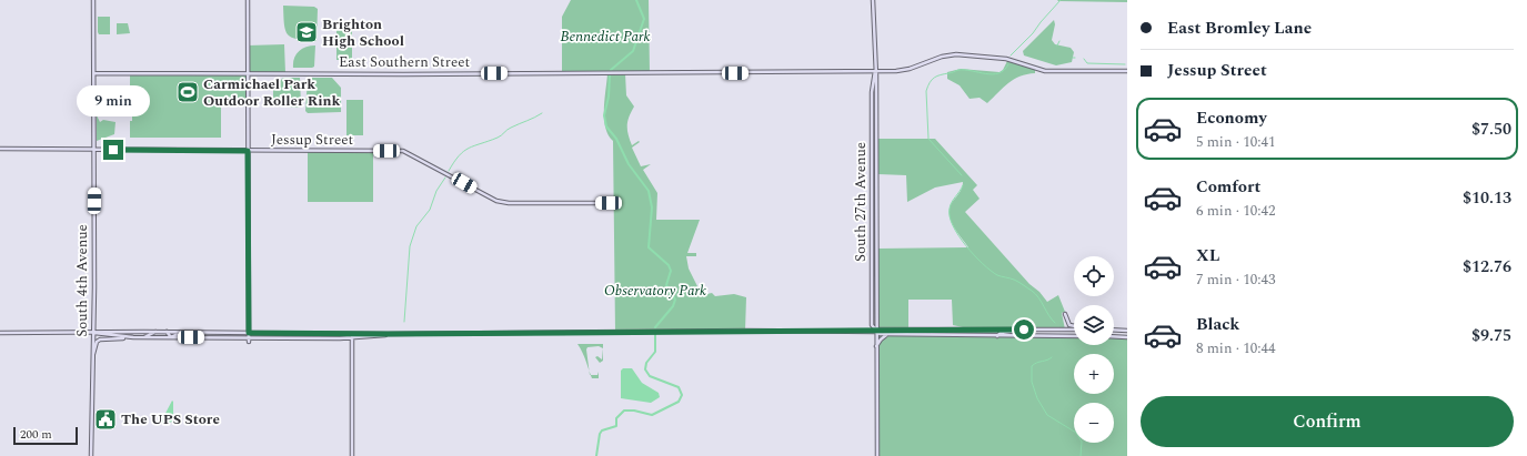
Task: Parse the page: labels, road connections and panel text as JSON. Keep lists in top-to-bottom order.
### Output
{
  "streets": {
    "main road": [
      "East Southern Street",
      "Jessup Street",
      "South 27th Avenue",
      "South 4th Avenue"
    ]
  },
  "crossings": [
    ["East Southern Street", "South 27th Avenue"],
    ["East Southern Street", "South 4th Avenue"],
    ["Jessup Street", "South 4th Avenue"]
  ],
  "parks": ["Bennedict Park", "Observatory Park"],
  "places": {
    "school or university": ["Brighton High School"],
    "sports": ["Carmichael Park Outdoor Roller Rink"],
    "public building": ["The UPS Store"]
  },
  "scale_bar": "200 m",
  "page": {
    "banner": ["East Bromley Lane", "Jessup Street"],
    "bubble": "9 min",
    "list": [
      {
        "name": "Economy",
        "note": "5 min · 10:41",
        "value": "$7.50"
      },
      {
        "name": "Comfort",
        "note": "6 min · 10:42",
        "value": "$10.13"
      },
      {
        "name": "XL",
        "note": "7 min · 10:43",
        "value": "$12.76"
      },
      {
        "name": "Black",
        "note": "8 min · 10:44",
        "value": "$9.75"
      }
    ],
    "map_buttons": ["+", "−"],
    "buttons": "Confirm",
    "scale": "200 m"
  }
}
